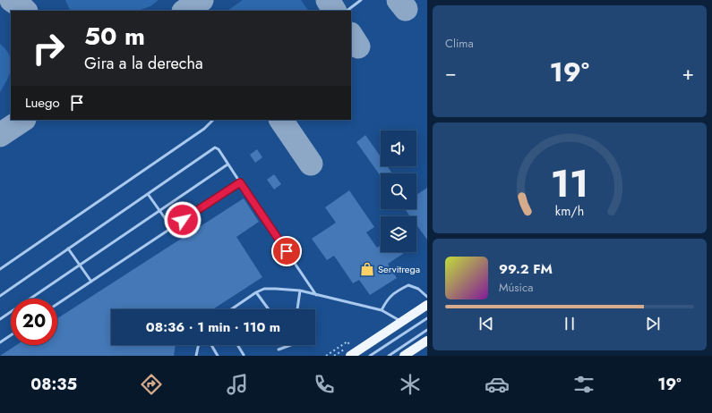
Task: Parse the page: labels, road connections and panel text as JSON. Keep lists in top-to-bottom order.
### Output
{
  "places": {
    "shop": ["Servitrega"]
  },
  "page": {
    "tile": "Clima",
    "turn": ["50 m", "Gira a la derecha"],
    "heat": ["−", "19°", "+"],
    "then": "Luego",
    "song": ["99.2 FM", "Música"],
    "limit": "20",
    "trip": "08:36 · 1 min · 110 m",
    "tabs": ["08:35", "19°"],
    "gauge": ["11", "km/h"]
  }
}
